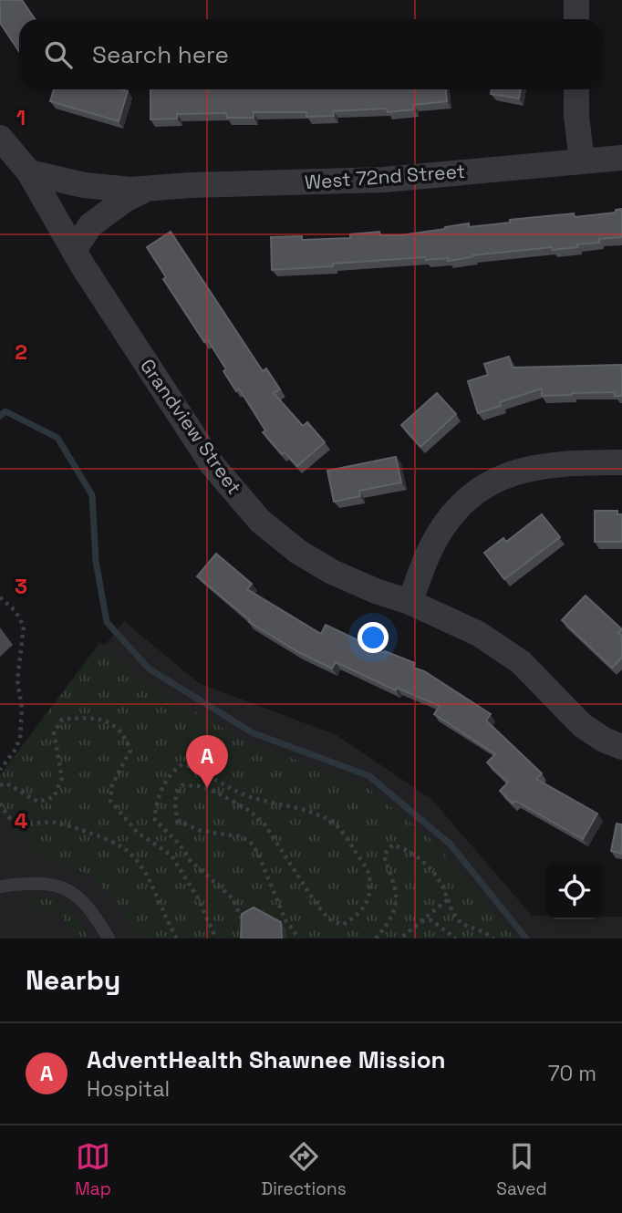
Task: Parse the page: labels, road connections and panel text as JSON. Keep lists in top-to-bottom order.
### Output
{
  "streets": {
    "street": ["West 72nd Street", "Grandview Street"]
  },
  "crossings": [
    ["West 72nd Street", "Grandview Street"]
  ],
  "page": {
    "search": "Search here",
    "pins": "A",
    "heading": "Nearby",
    "list": [
      {
        "mark": "A",
        "name": "AdventHealth Shawnee Mission",
        "note": "Hospital",
        "value": "70 m"
      }
    ],
    "nav": ["Map", "Directions", "Saved"]
  },
  "grid": {
    "rows": [
      "1",
      "2",
      "3",
      "4"
    ]
  }
}
